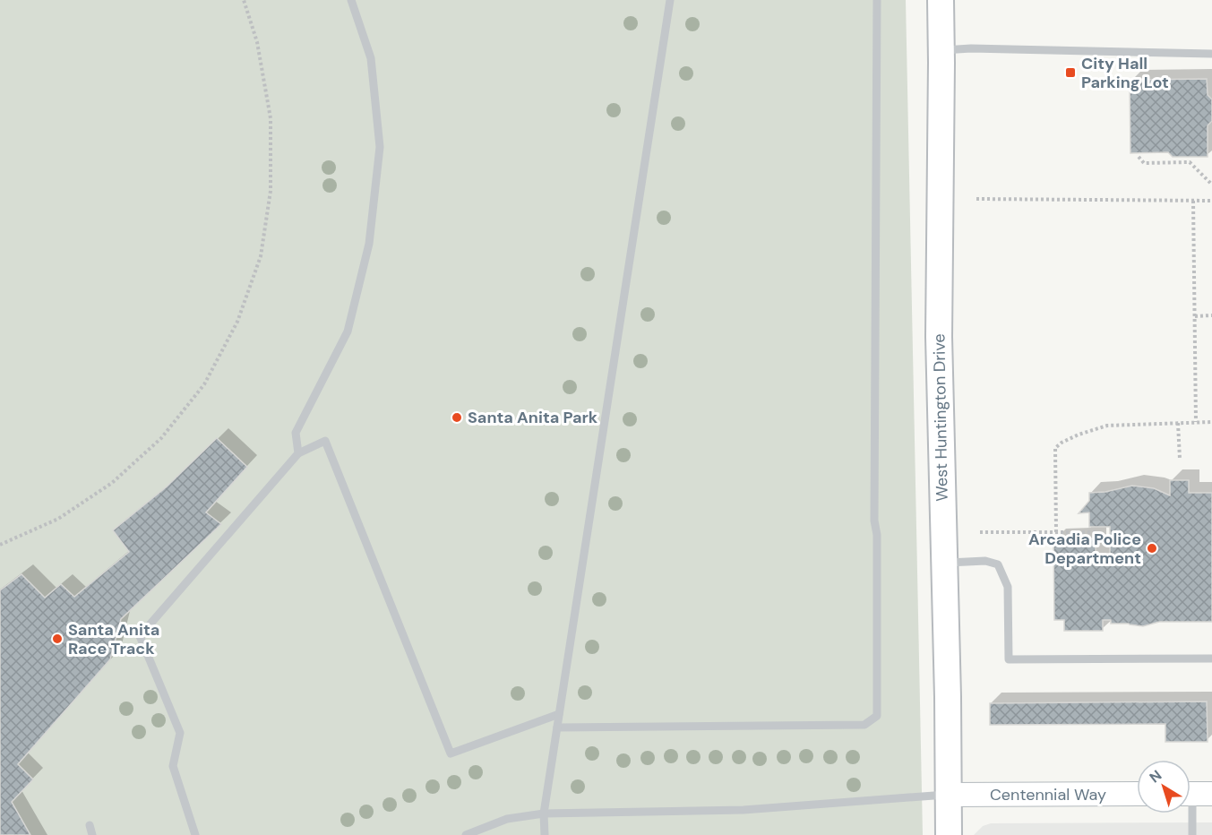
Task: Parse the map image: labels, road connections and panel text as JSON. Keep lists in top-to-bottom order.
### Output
{
  "streets": {
    "main road": ["West Huntington Drive"],
    "street": ["Centennial Way"]
  },
  "crossings": [
    ["West Huntington Drive", "Centennial Way"]
  ],
  "places": {
    "transit": ["City Hall Parking Lot"],
    "other": ["Santa Anita Park", "Arcadia Police Department", "Santa Anita Race Track"]
  },
  "north": "top left"
}
